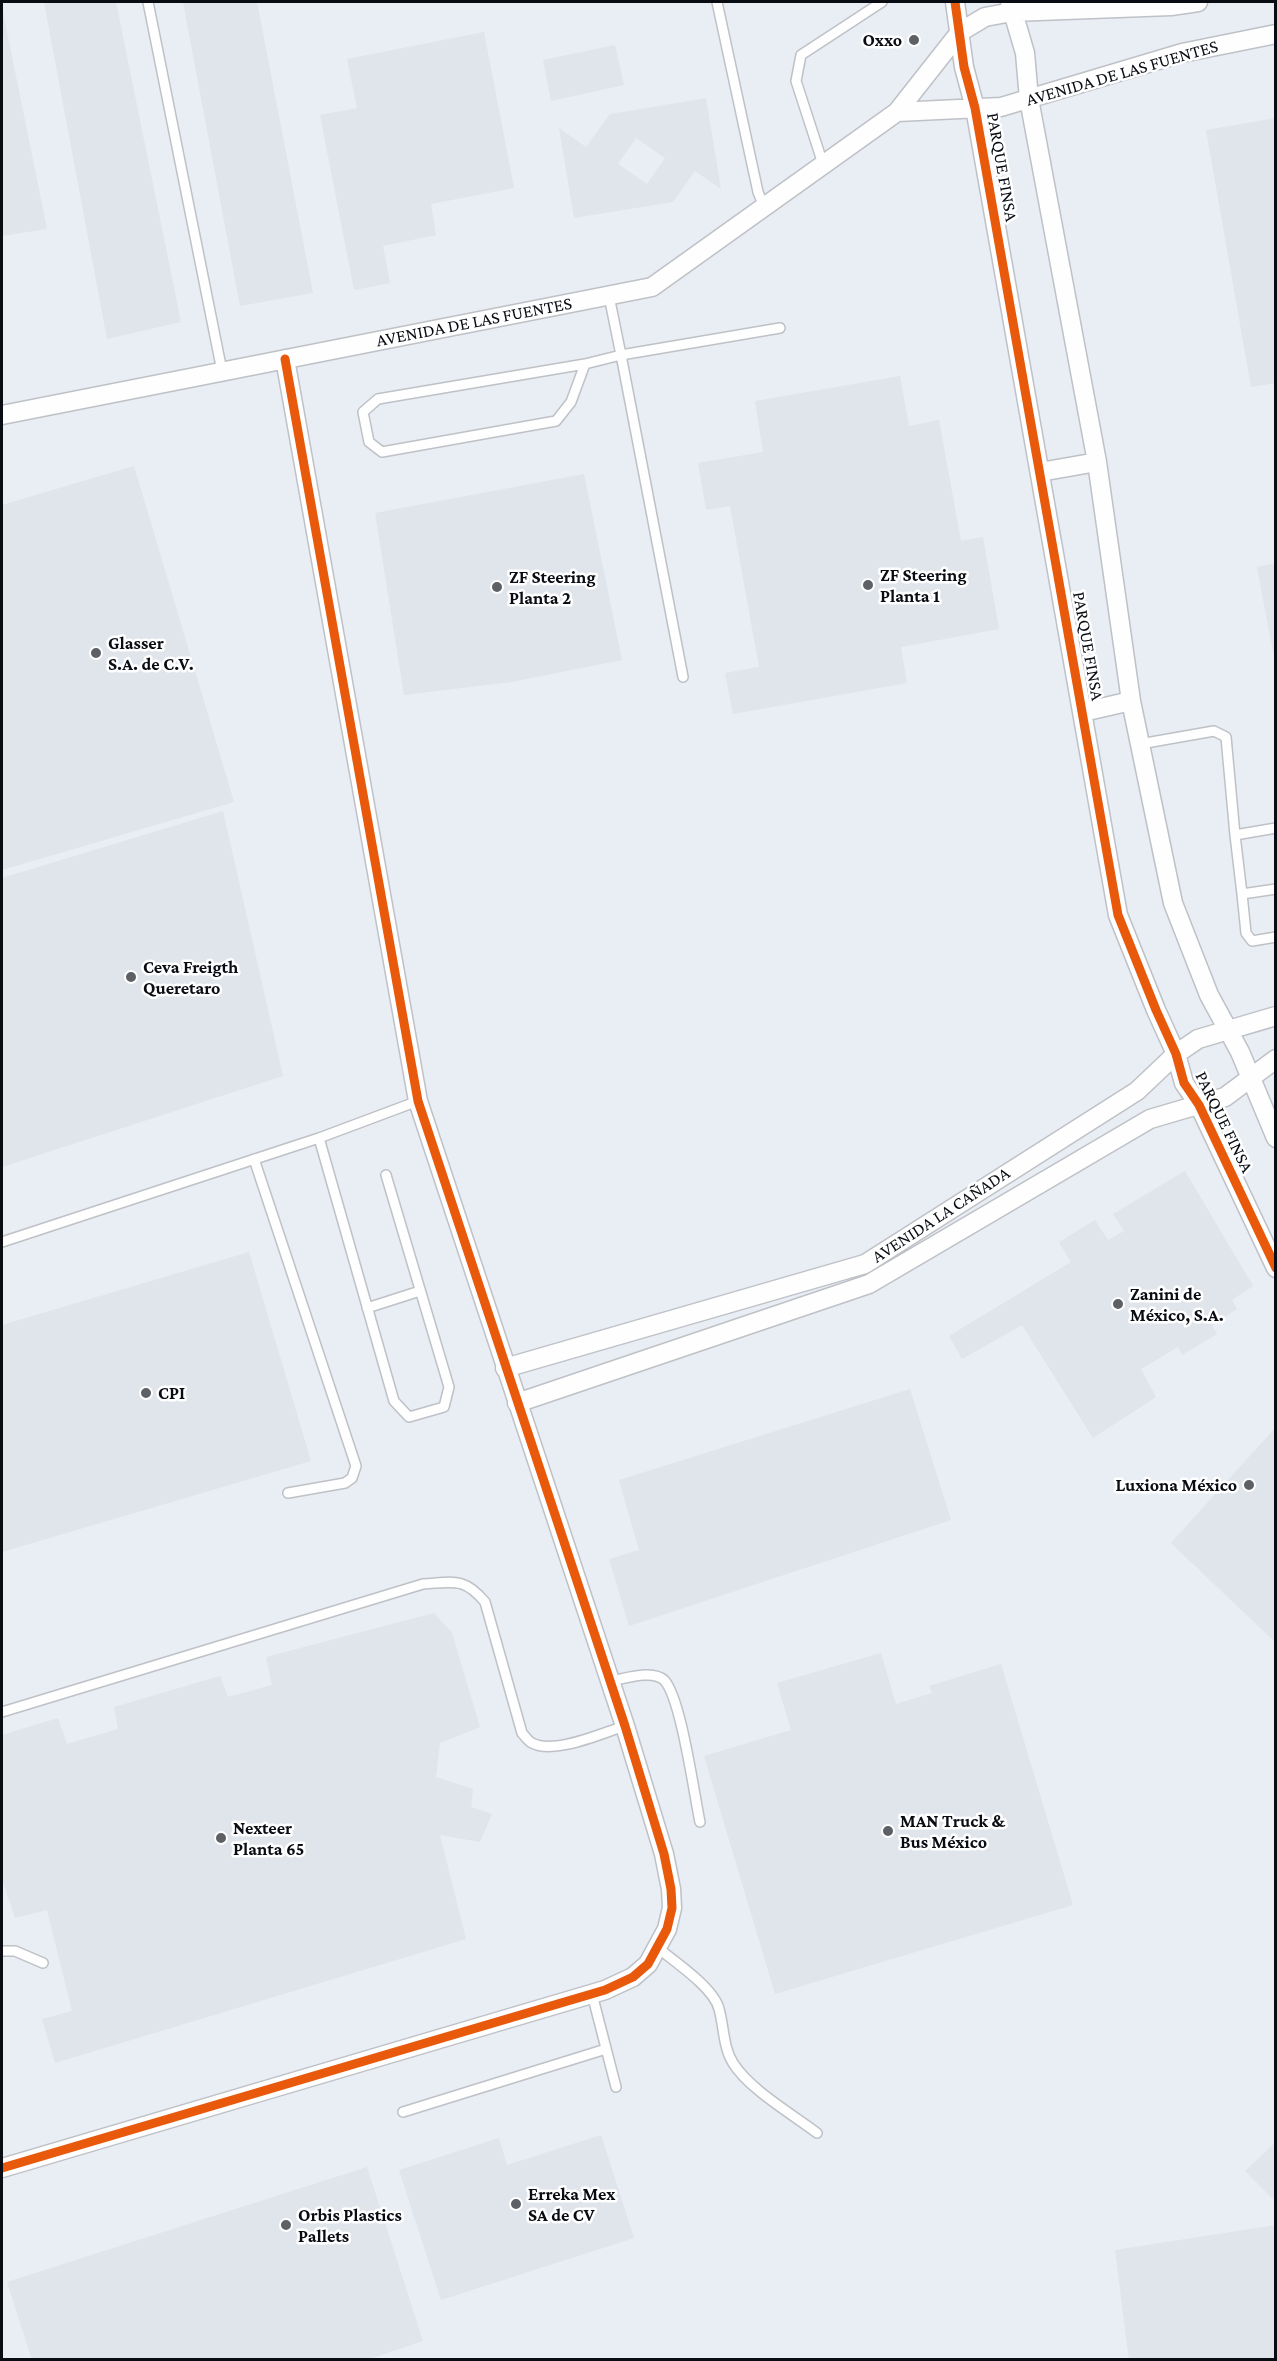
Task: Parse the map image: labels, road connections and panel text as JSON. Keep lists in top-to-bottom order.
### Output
{
  "streets": {
    "street": ["AVENIDA DE LAS FUENTES", "PARQUE FINSA", "AVENIDA LA CAÑADA"]
  },
  "crossings": [
    ["AVENIDA DE LAS FUENTES", "PARQUE FINSA"],
    ["PARQUE FINSA", "AVENIDA LA CAÑADA"]
  ],
  "places": [
    "Oxxo",
    "ZF Steering Planta 1",
    "ZF Steering Planta 2",
    "Glasser S.A. de C.V.",
    "Ceva Freigth Queretaro",
    "Zanini de México, S.A.",
    "CPI",
    "Luxiona México",
    "MAN Truck & Bus México",
    "Nexteer Planta 65",
    "Erreka Mex SA de CV",
    "Orbis Plastics Pallets"
  ]
}
